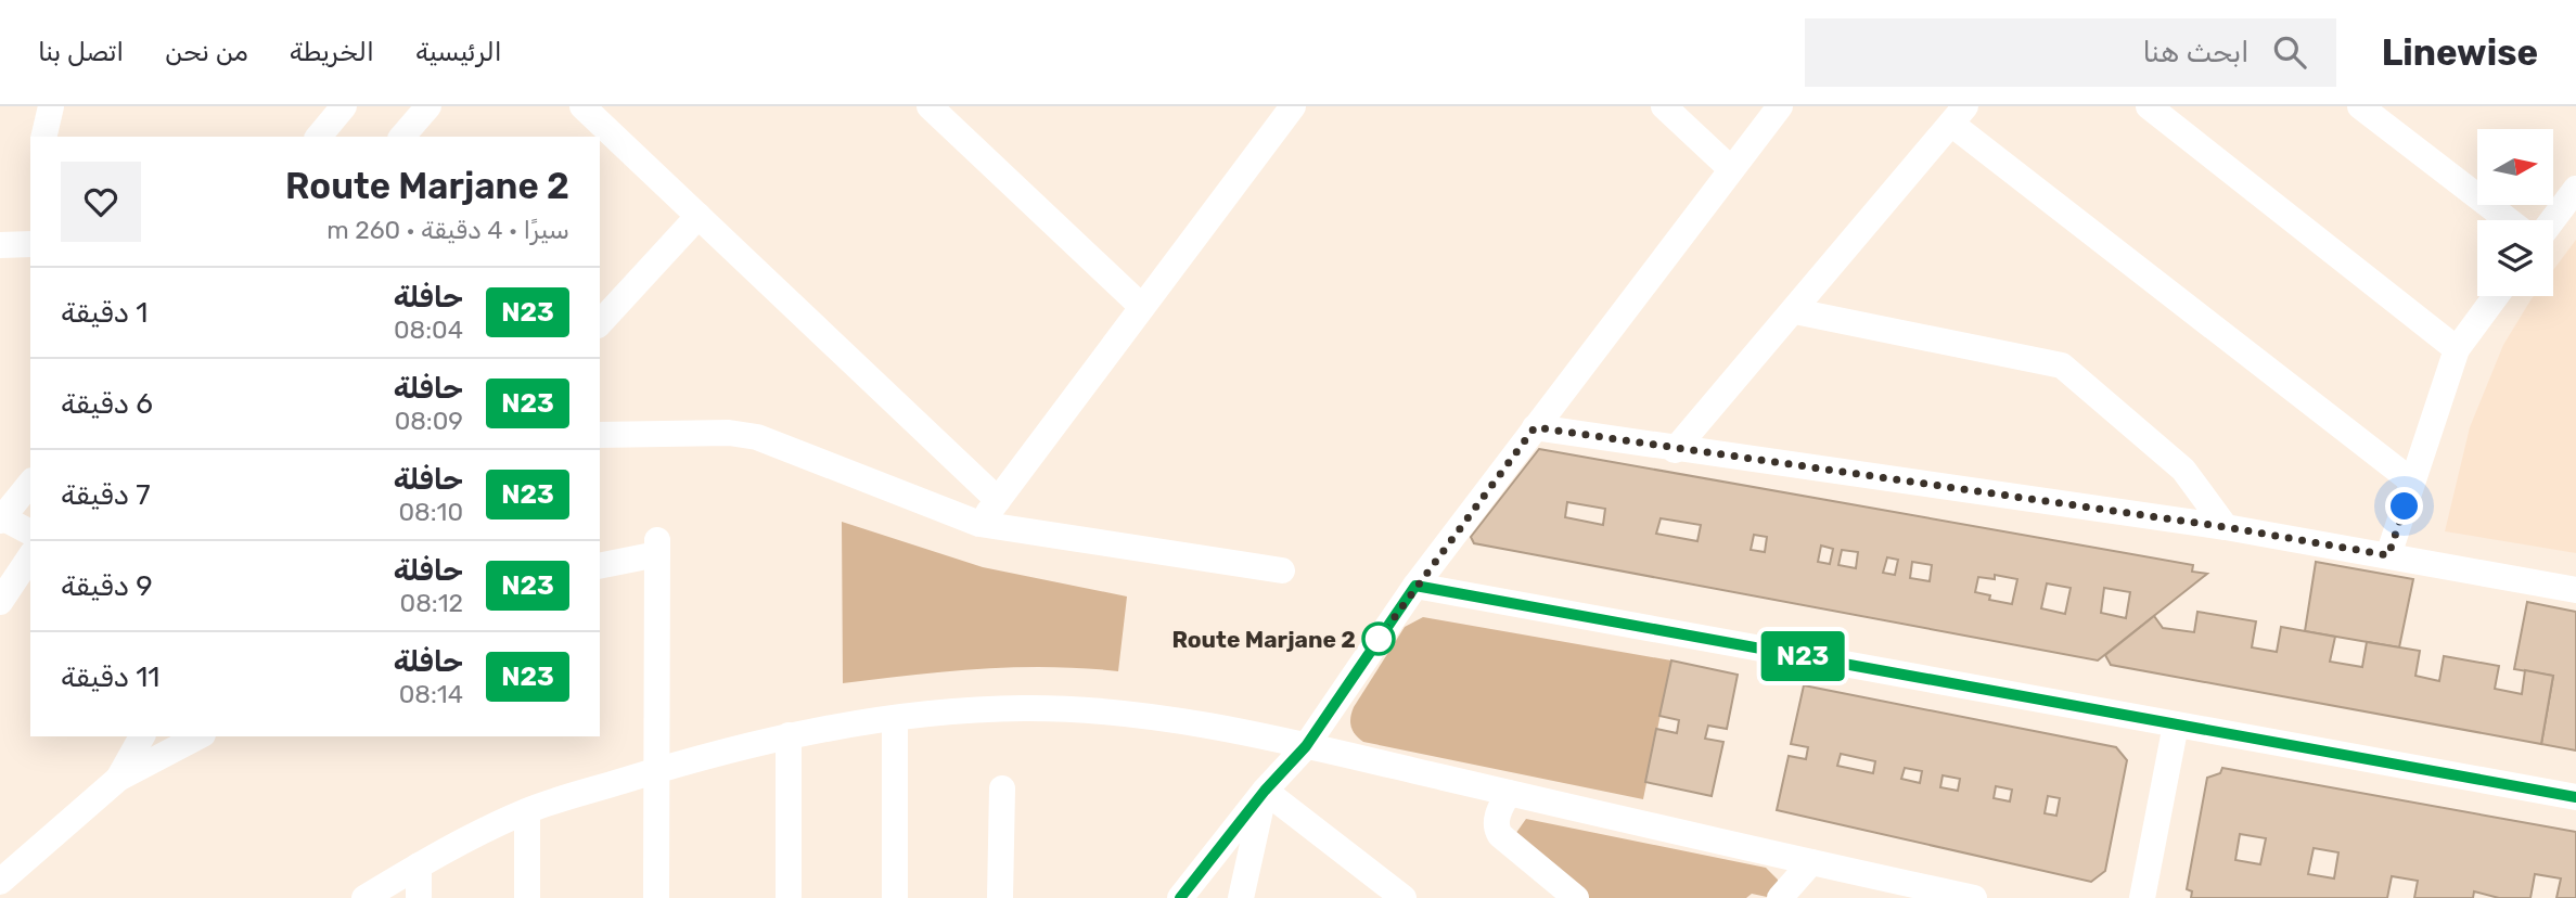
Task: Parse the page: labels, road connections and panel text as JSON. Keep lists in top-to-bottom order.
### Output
{
  "places": ["Route Marjane 2"],
  "lines": ["bus line N23"],
  "north": "right",
  "page": {
    "header": "Linewise",
    "search": "ابحث هنا",
    "nav": [
      "الرئيسية",
      "الخريطة",
      "من نحن",
      "اتصل بنا"
    ],
    "on_map": "N23",
    "heading": ["Route Marjane 2", "سيرًا · 4 دقيقة · 260 m"],
    "list": [
      {
        "mark": "N23",
        "name": "حافلة",
        "note": "08:04",
        "value": "1 دقيقة"
      },
      {
        "mark": "N23",
        "name": "حافلة",
        "note": "08:09",
        "value": "6 دقيقة"
      },
      {
        "mark": "N23",
        "name": "حافلة",
        "note": "08:10",
        "value": "7 دقيقة"
      },
      {
        "mark": "N23",
        "name": "حافلة",
        "note": "08:12",
        "value": "9 دقيقة"
      },
      {
        "mark": "N23",
        "name": "حافلة",
        "note": "08:14",
        "value": "11 دقيقة"
      }
    ]
  }
}
